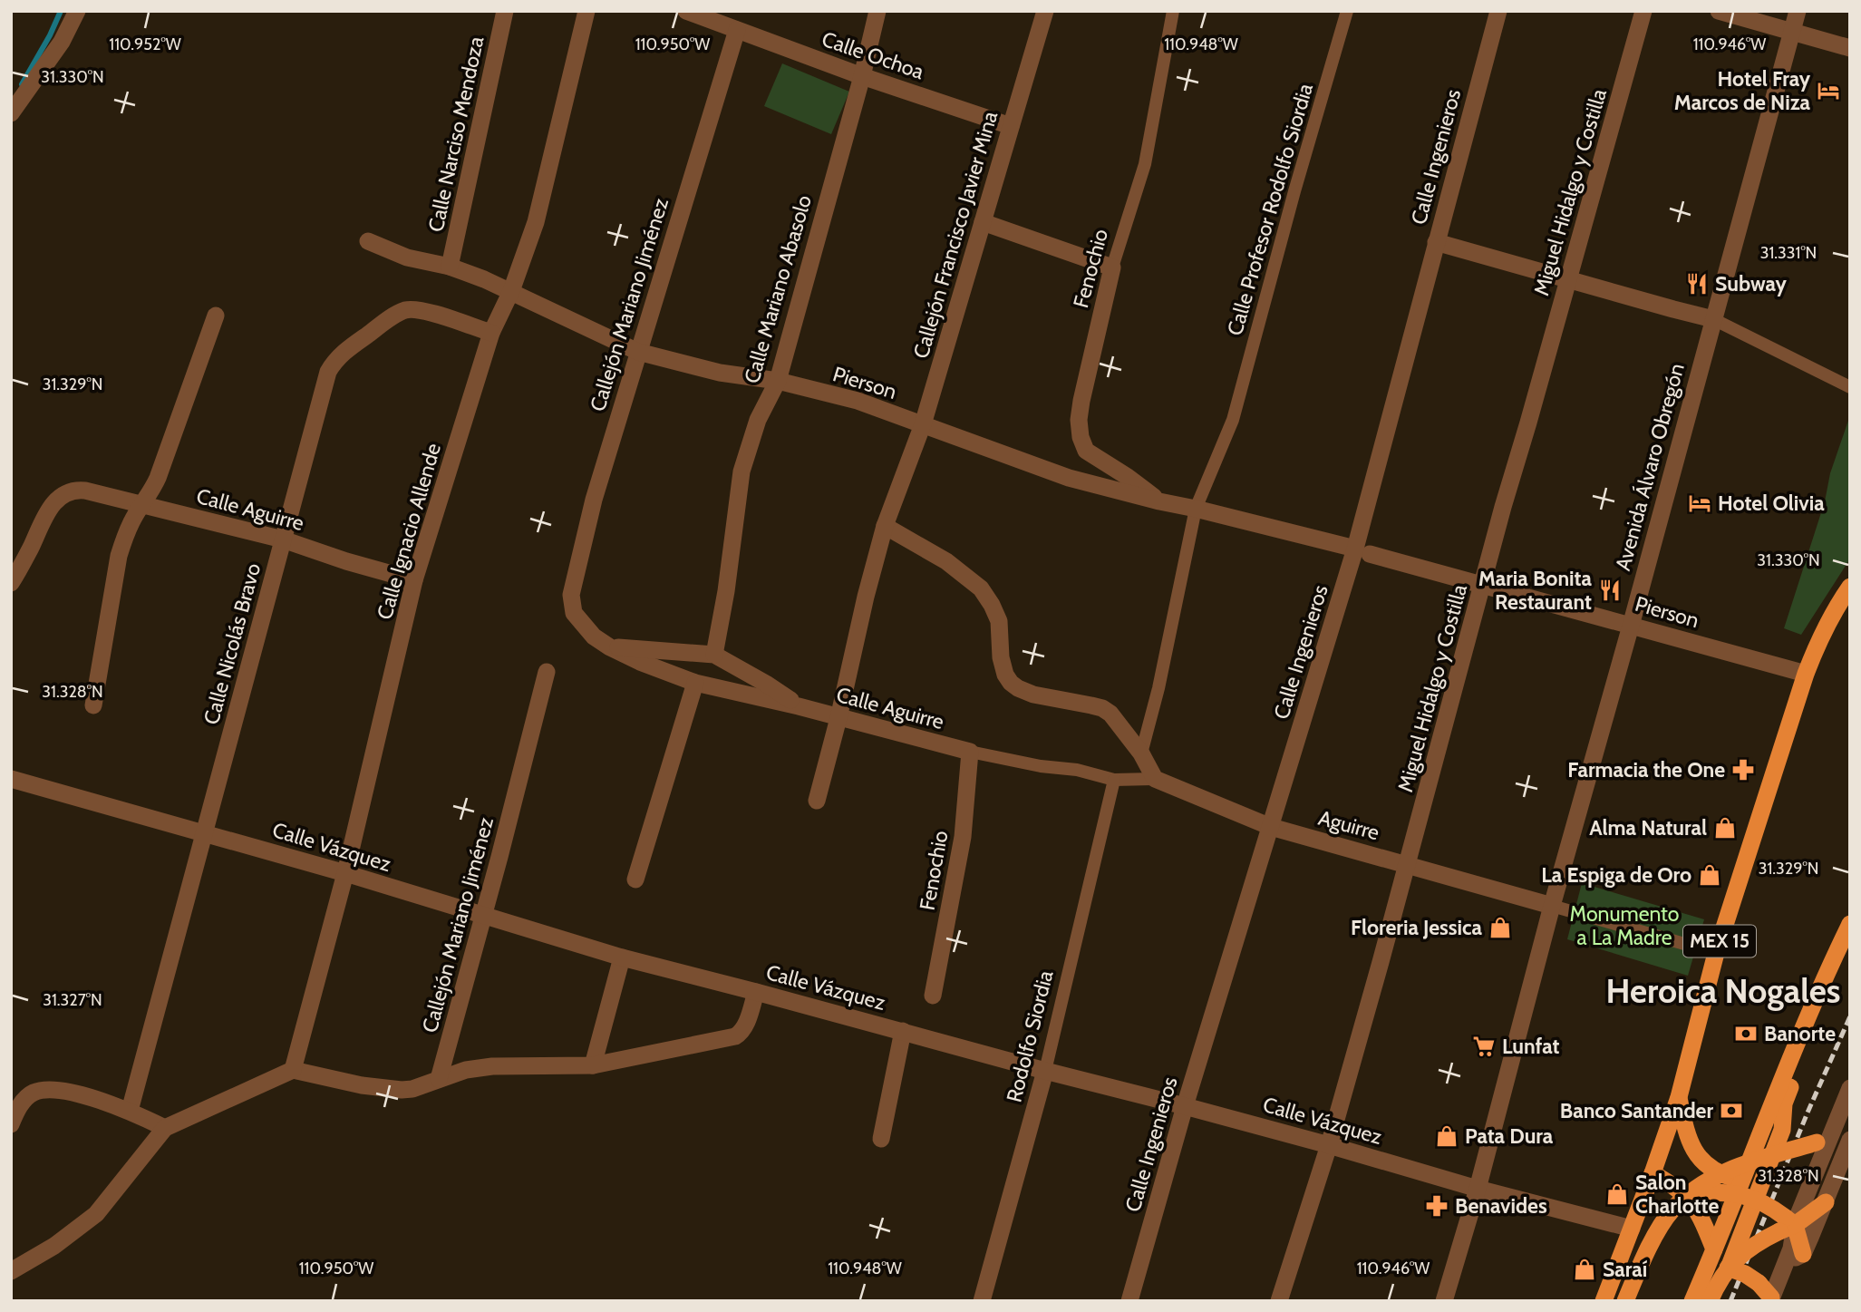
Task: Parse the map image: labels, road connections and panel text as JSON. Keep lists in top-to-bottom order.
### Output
{
  "streets": {
    "highway": ["MEX 15"],
    "street": [
      "Calle Ochoa",
      "Calle Narciso Mendoza",
      "Calle Ingenieros",
      "Miguel Hidalgo y Costilla",
      "Calle Profesor Rodolfo Siordia",
      "Callejón Francisco Javier Mina",
      "Fenochio",
      "Calle Mariano Abasolo",
      "Callejón Mariano Jiménez",
      "Pierson",
      "Avenida Álvaro Obregón",
      "Calle Aguirre",
      "Calle Ignacio Allende",
      "Calle Nicolás Bravo",
      "Aguirre",
      "Calle Vázquez",
      "Rodolfo Siordia"
    ]
  },
  "crossings": [
    ["Calle Ochoa", "Callejón Francisco Javier Mina"],
    ["Calle Ochoa", "Calle Mariano Abasolo"],
    ["Calle Ochoa", "Callejón Mariano Jiménez"],
    ["Calle Narciso Mendoza", "Pierson"],
    ["Calle Ingenieros", "Pierson"],
    ["Calle Ingenieros", "Aguirre"],
    ["Calle Ingenieros", "Calle Vázquez"],
    ["Miguel Hidalgo y Costilla", "Pierson"],
    ["Miguel Hidalgo y Costilla", "Aguirre"],
    ["Miguel Hidalgo y Costilla", "Calle Vázquez"],
    ["Calle Profesor Rodolfo Siordia", "Pierson"],
    ["Callejón Francisco Javier Mina", "Pierson"],
    ["Callejón Francisco Javier Mina", "Calle Aguirre"],
    ["Fenochio", "Pierson"],
    ["Fenochio", "Calle Aguirre"],
    ["Fenochio", "Aguirre"],
    ["Calle Mariano Abasolo", "Pierson"],
    ["Calle Mariano Abasolo", "Calle Aguirre"],
    ["Callejón Mariano Jiménez", "Pierson"],
    ["Callejón Mariano Jiménez", "Calle Aguirre"],
    ["Callejón Mariano Jiménez", "Calle Vázquez"],
    ["Pierson", "Avenida Álvaro Obregón"],
    ["Pierson", "Calle Ignacio Allende"],
    ["Pierson", "MEX 15"],
    ["Avenida Álvaro Obregón", "Aguirre"],
    ["Avenida Álvaro Obregón", "Calle Vázquez"],
    ["Calle Aguirre", "Calle Ignacio Allende"],
    ["Calle Aguirre", "Calle Nicolás Bravo"],
    ["Calle Aguirre", "Aguirre"],
    ["Calle Ignacio Allende", "Calle Nicolás Bravo"],
    ["Calle Ignacio Allende", "Calle Vázquez"],
    ["Calle Nicolás Bravo", "Calle Vázquez"],
    ["Aguirre", "MEX 15"],
    ["Aguirre", "Rodolfo Siordia"],
    ["Calle Vázquez", "MEX 15"],
    ["Calle Vázquez", "Rodolfo Siordia"]
  ],
  "districts": ["Heroica Nogales"],
  "parks": ["Monumento a La Madre"],
  "places": {
    "hotel": ["Hotel Fray Marcos de Niza", "Hotel Olivia"],
    "restaurant": ["Subway", "Maria Bonita Restaurant"],
    "pharmacy": ["Farmacia the One", "Benavides"],
    "shop": [
      "Alma Natural",
      "La Espiga de Oro",
      "Floreria Jessica",
      "Pata Dura",
      "Salon Charlotte",
      "Saraí"
    ],
    "bank": ["Banorte", "Banco Santander"],
    "supermarket": ["Lunfat"]
  },
  "coordinates": [
    "110.952°W",
    "110.950°W",
    "110.948°W",
    "110.946°W",
    "31.330°N",
    "31.331°N",
    "31.329°N",
    "31.328°N",
    "31.327°N"
  ]
}
